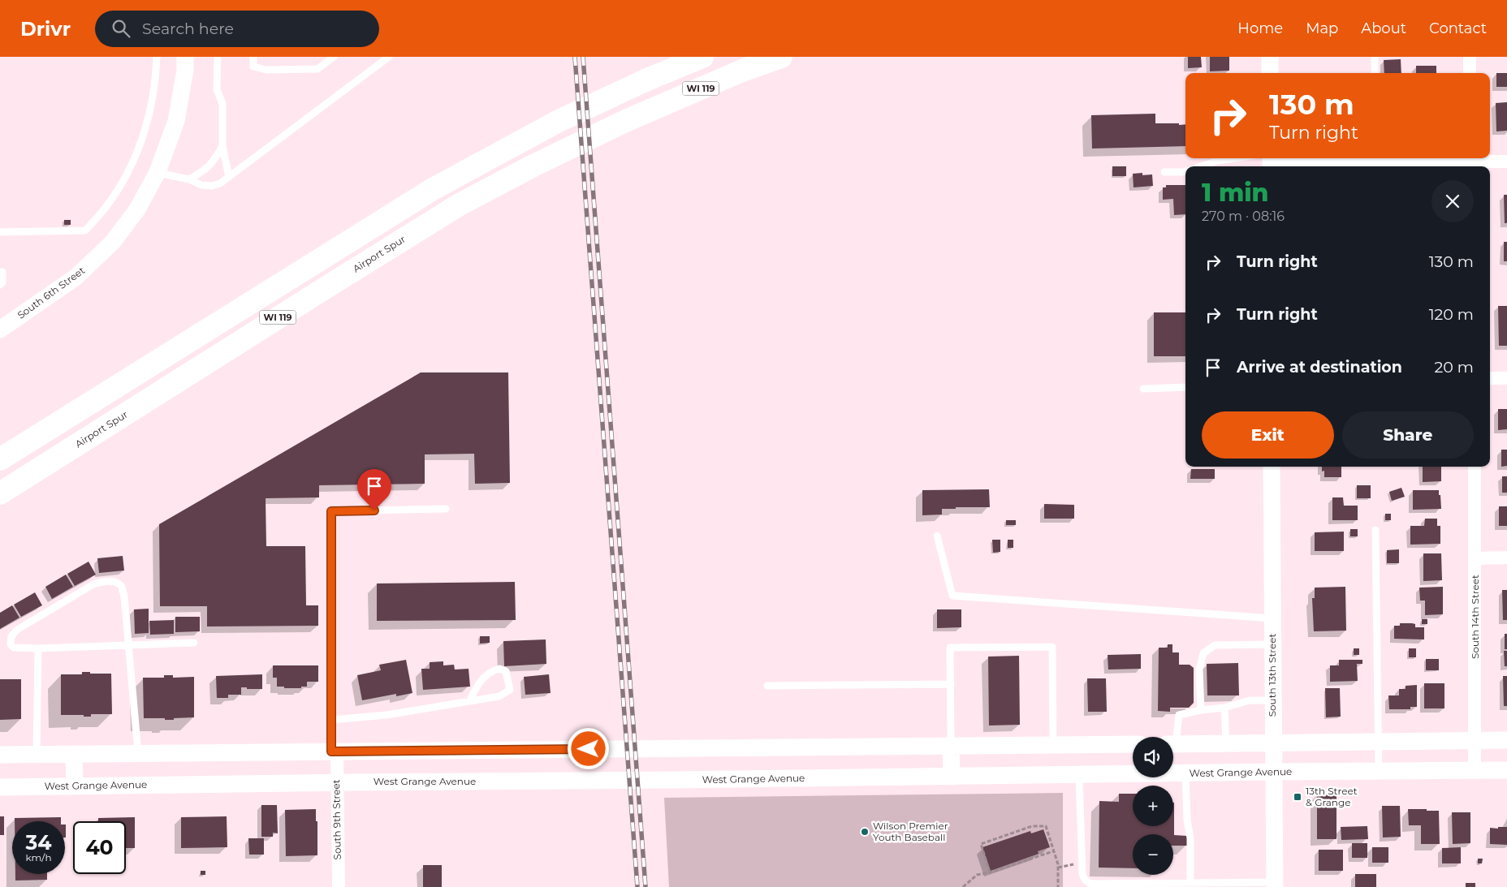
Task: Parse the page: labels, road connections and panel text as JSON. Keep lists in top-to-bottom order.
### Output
{
  "streets": {
    "highway": ["WI 119", "Airport Spur"],
    "street": [
      "South 6th Street",
      "South 14th Street",
      "South 13th Street",
      "West Grange Avenue",
      "South 9th Street"
    ]
  },
  "crossings": [
    ["South 14th Street", "West Grange Avenue"],
    ["South 13th Street", "West Grange Avenue"],
    ["West Grange Avenue", "South 9th Street"]
  ],
  "places": {
    "transit": ["13th Street & Grange"],
    "other": ["Wilson Premier Youth Baseball"]
  },
  "page": {
    "header": "Drivr",
    "search": "Search here",
    "nav": [
      "Home",
      "Map",
      "About",
      "Contact"
    ],
    "turn": ["130 m", "Turn right"],
    "heading": ["1 min", "270 m · 08:16"],
    "list": [
      {
        "name": "Turn right",
        "value": "130 m"
      },
      {
        "name": "Turn right",
        "value": "120 m"
      },
      {
        "name": "Arrive at destination",
        "value": "20 m"
      }
    ],
    "buttons": ["Exit", "Share"],
    "map_buttons": ["+", "−"],
    "speed": "34 km/h",
    "limit": "40"
  }
}
